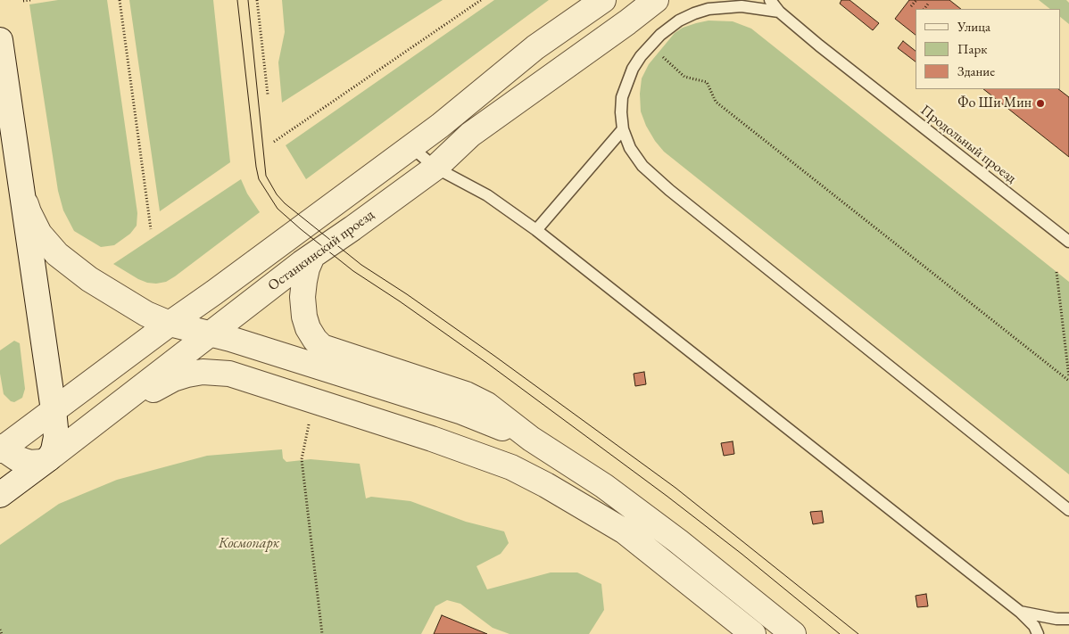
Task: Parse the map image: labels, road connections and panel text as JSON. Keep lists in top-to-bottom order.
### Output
{
  "streets": {
    "street": ["Останкинский проезд"],
    "lane": ["Продольный проезд"]
  },
  "parks": ["Космопарк"],
  "places": ["Фо Ши Мин"],
  "legend": ["Улица", "Парк", "Здание"]
}
